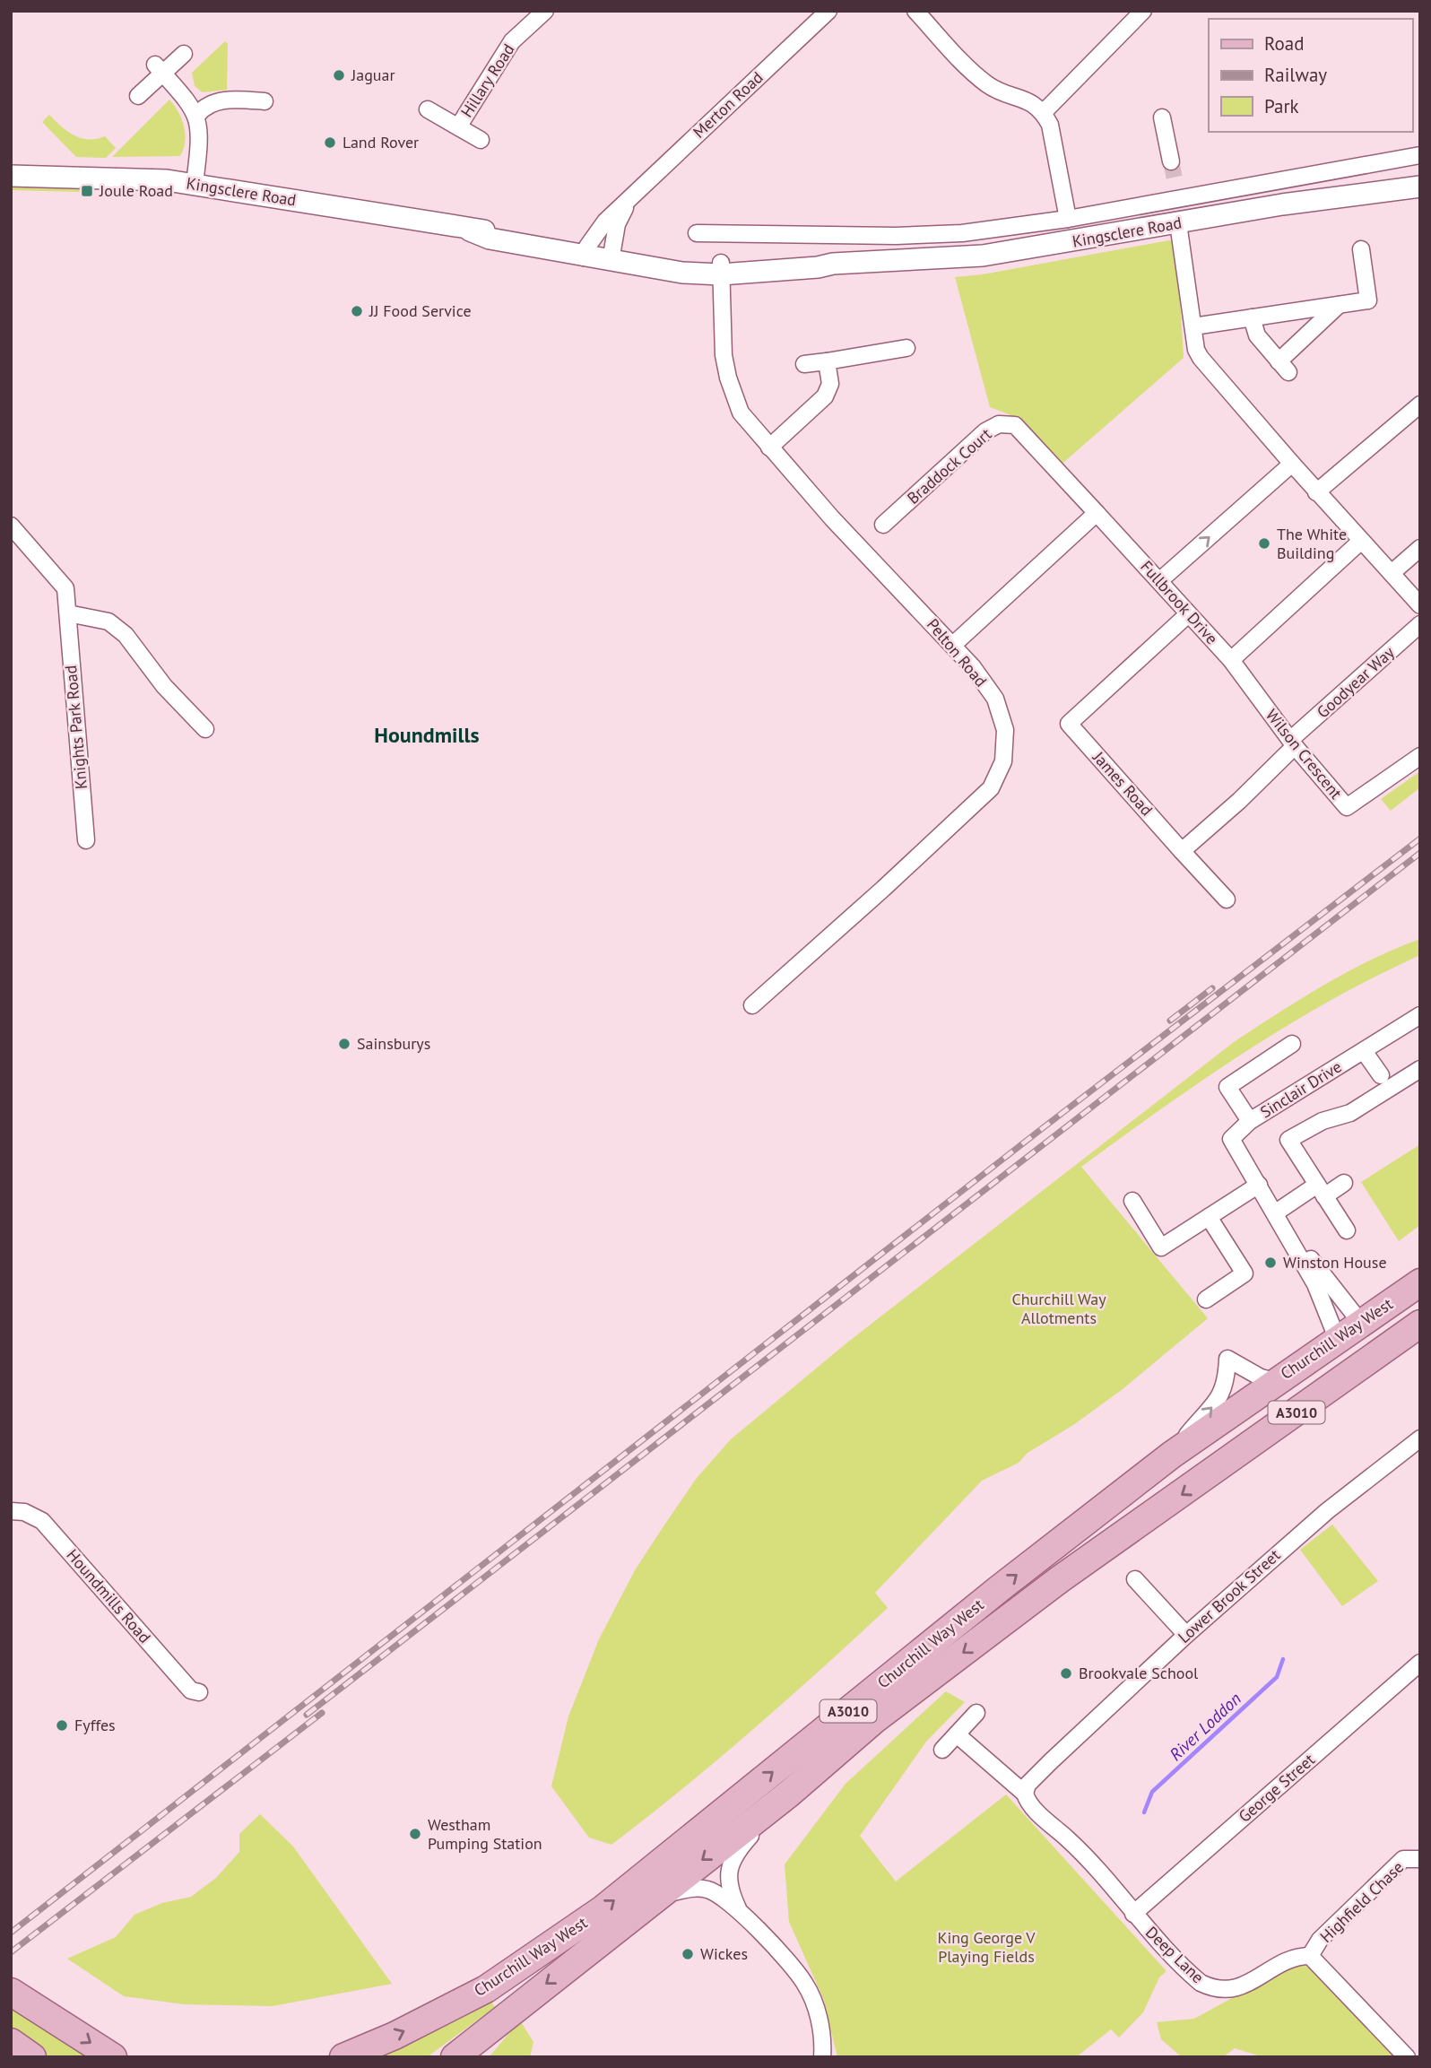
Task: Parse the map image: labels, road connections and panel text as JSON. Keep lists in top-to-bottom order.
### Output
{
  "streets": {
    "main road": ["Churchill Way West", "A3010"],
    "street": [
      "Hillary Road",
      "Merton Road",
      "Kingsclere Road",
      "Braddock Court",
      "Fullbrook Drive",
      "Pelton Road",
      "Goodyear Way",
      "Knights Park Road",
      "Wilson Crescent",
      "James Road",
      "Sinclair Drive",
      "Houndmills Road",
      "Lower Brook Street",
      "George Street",
      "Highfield Chase",
      "Deep Lane"
    ]
  },
  "crossings": [
    ["Merton Road", "Kingsclere Road"],
    ["Kingsclere Road", "Pelton Road"],
    ["Braddock Court", "Fullbrook Drive"],
    ["Fullbrook Drive", "Wilson Crescent"],
    ["Fullbrook Drive", "James Road"],
    ["Goodyear Way", "Wilson Crescent"],
    ["Sinclair Drive", "Churchill Way West"],
    ["Lower Brook Street", "Deep Lane"],
    ["George Street", "Deep Lane"],
    ["Highfield Chase", "Deep Lane"]
  ],
  "districts": ["Houndmills"],
  "water": ["River Loddon"],
  "parks": ["Churchill Way Allotments", "King George V Playing Fields"],
  "places": {
    "other": [
      "Jaguar",
      "Land Rover",
      "JJ Food Service",
      "The White Building",
      "Sainsburys",
      "Winston House",
      "Brookvale School",
      "Fyffes",
      "Westham Pumping Station",
      "Wickes"
    ],
    "transit": ["Joule Road"]
  },
  "legend": ["Road", "Railway", "Park"]
}
